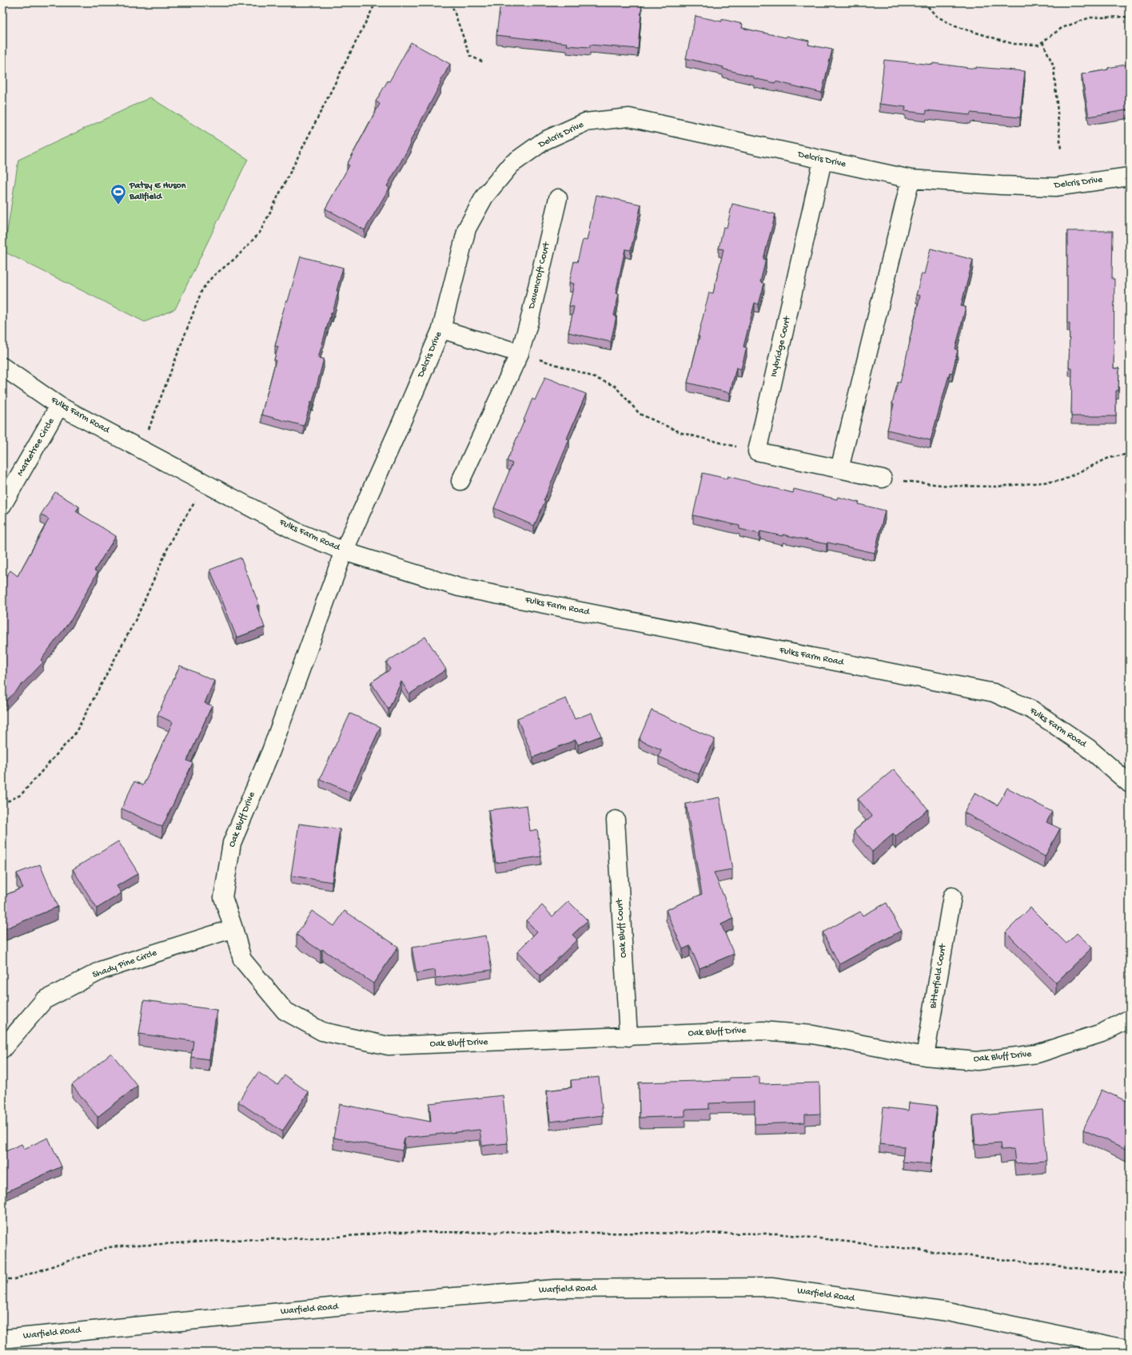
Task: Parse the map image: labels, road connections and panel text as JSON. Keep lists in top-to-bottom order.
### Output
{
  "streets": {
    "street": [
      "Delcris Drive",
      "Davencroft Court",
      "Ivybridge Court",
      "Fulks Farm Road",
      "Marketree Circle",
      "Oak Bluff Drive",
      "Oak Bluff Court",
      "Shady Pine Circle",
      "Bitterfield Court",
      "Warfield Road"
    ]
  },
  "crossings": [
    ["Delcris Drive", "Ivybridge Court"],
    ["Delcris Drive", "Fulks Farm Road"],
    ["Delcris Drive", "Oak Bluff Drive"],
    ["Fulks Farm Road", "Marketree Circle"],
    ["Fulks Farm Road", "Oak Bluff Drive"],
    ["Oak Bluff Drive", "Oak Bluff Court"],
    ["Oak Bluff Drive", "Shady Pine Circle"],
    ["Oak Bluff Drive", "Bitterfield Court"]
  ],
  "places": {
    "sports": ["Patsy E Huson Ballfield"]
  }
}
